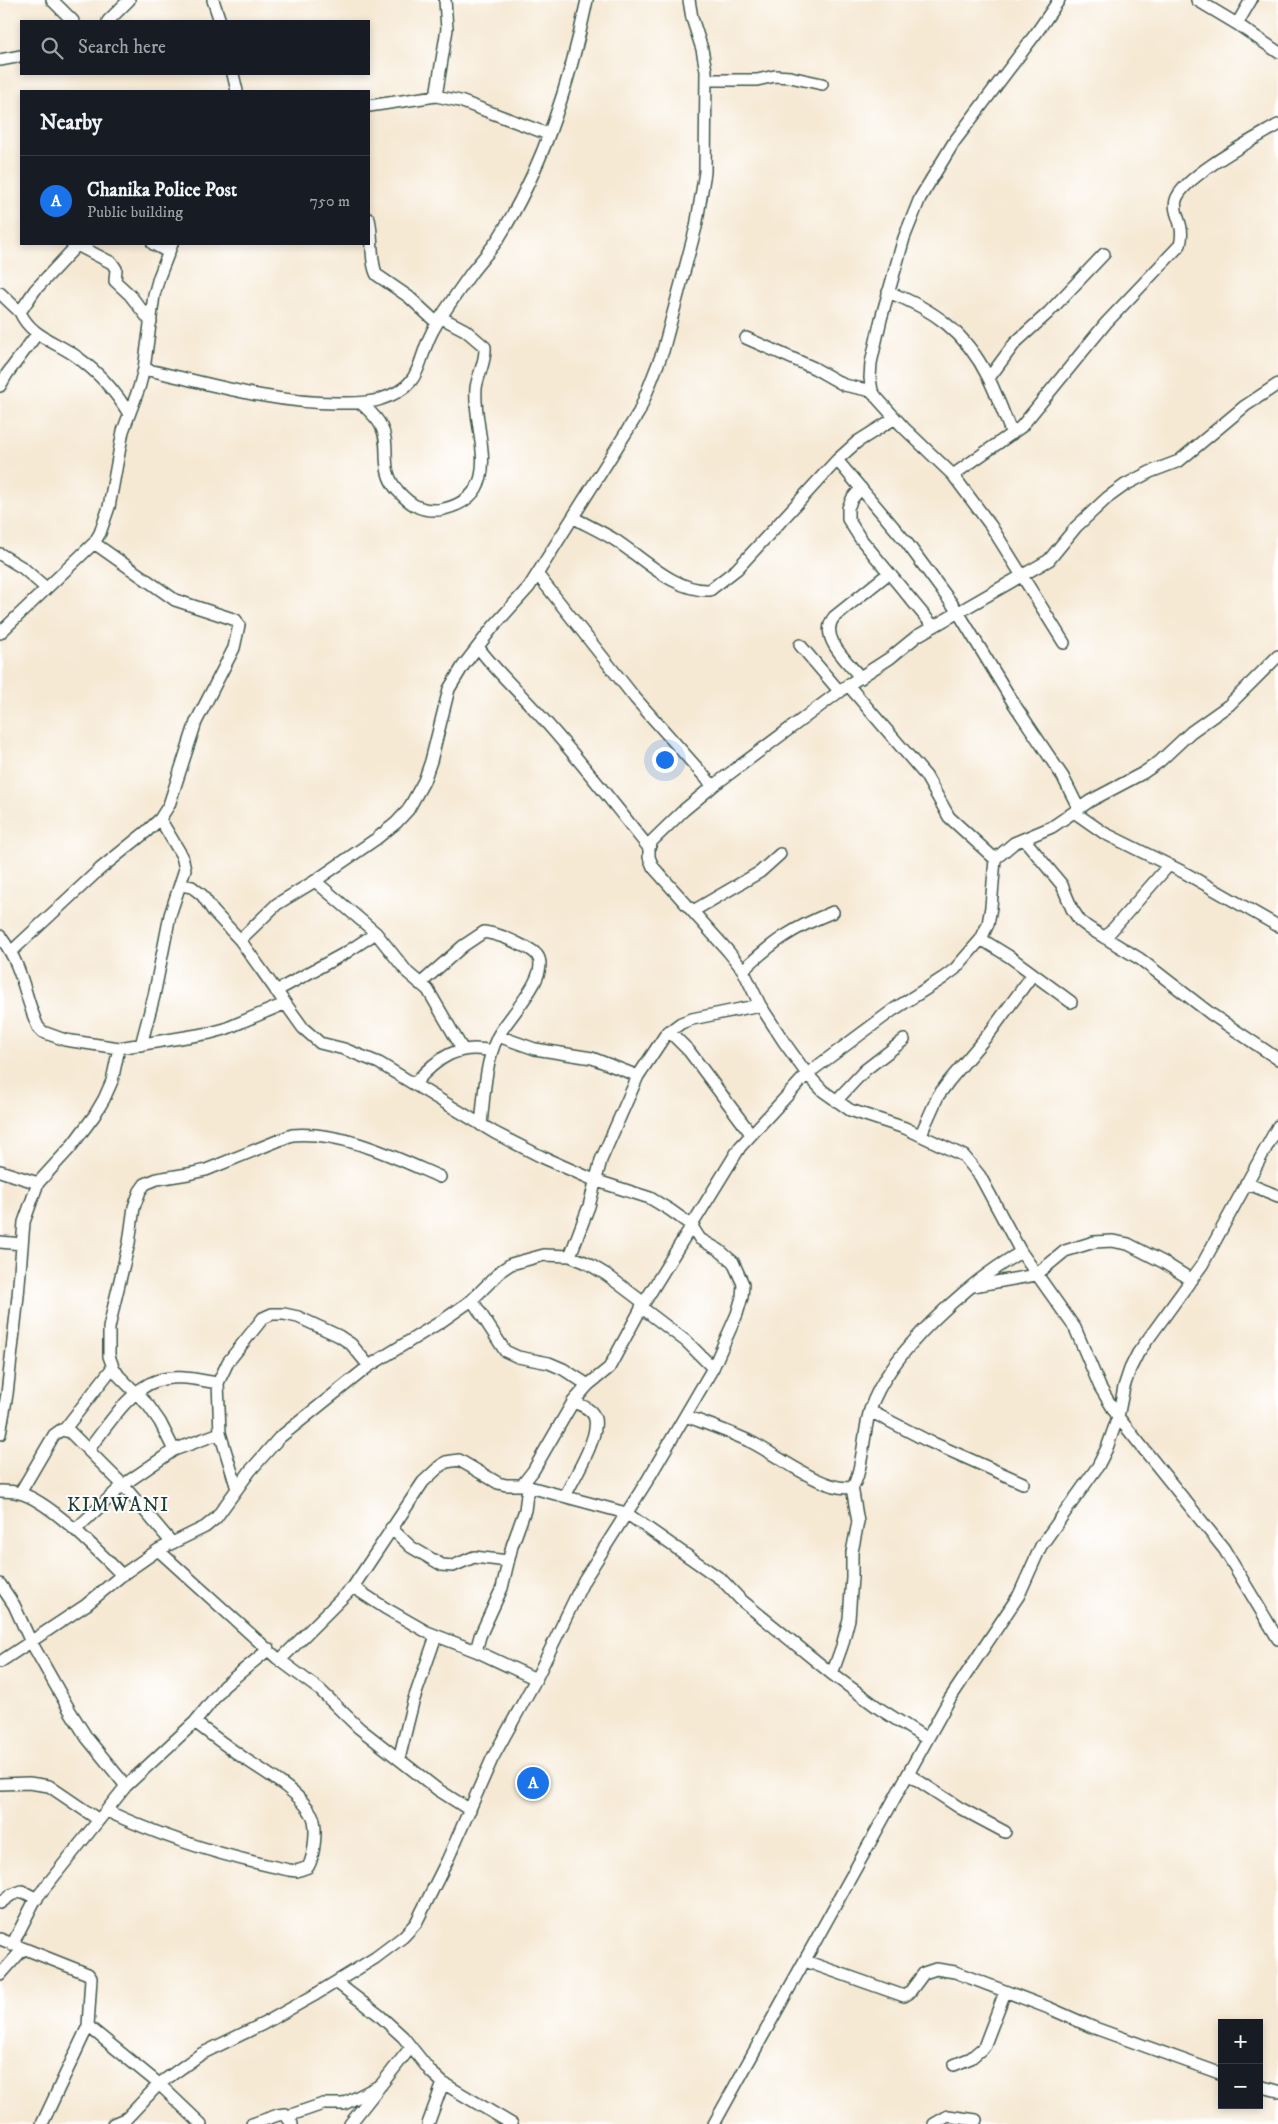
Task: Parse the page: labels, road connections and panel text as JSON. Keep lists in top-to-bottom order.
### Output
{
  "districts": ["KIMWANI"],
  "page": {
    "search": "Search here",
    "heading": "Nearby",
    "list": [
      {
        "mark": "A",
        "name": "Chanika Police Post",
        "note": "Public building",
        "value": "750 m"
      }
    ],
    "pins": "A",
    "map_buttons": ["+", "−"]
  }
}
